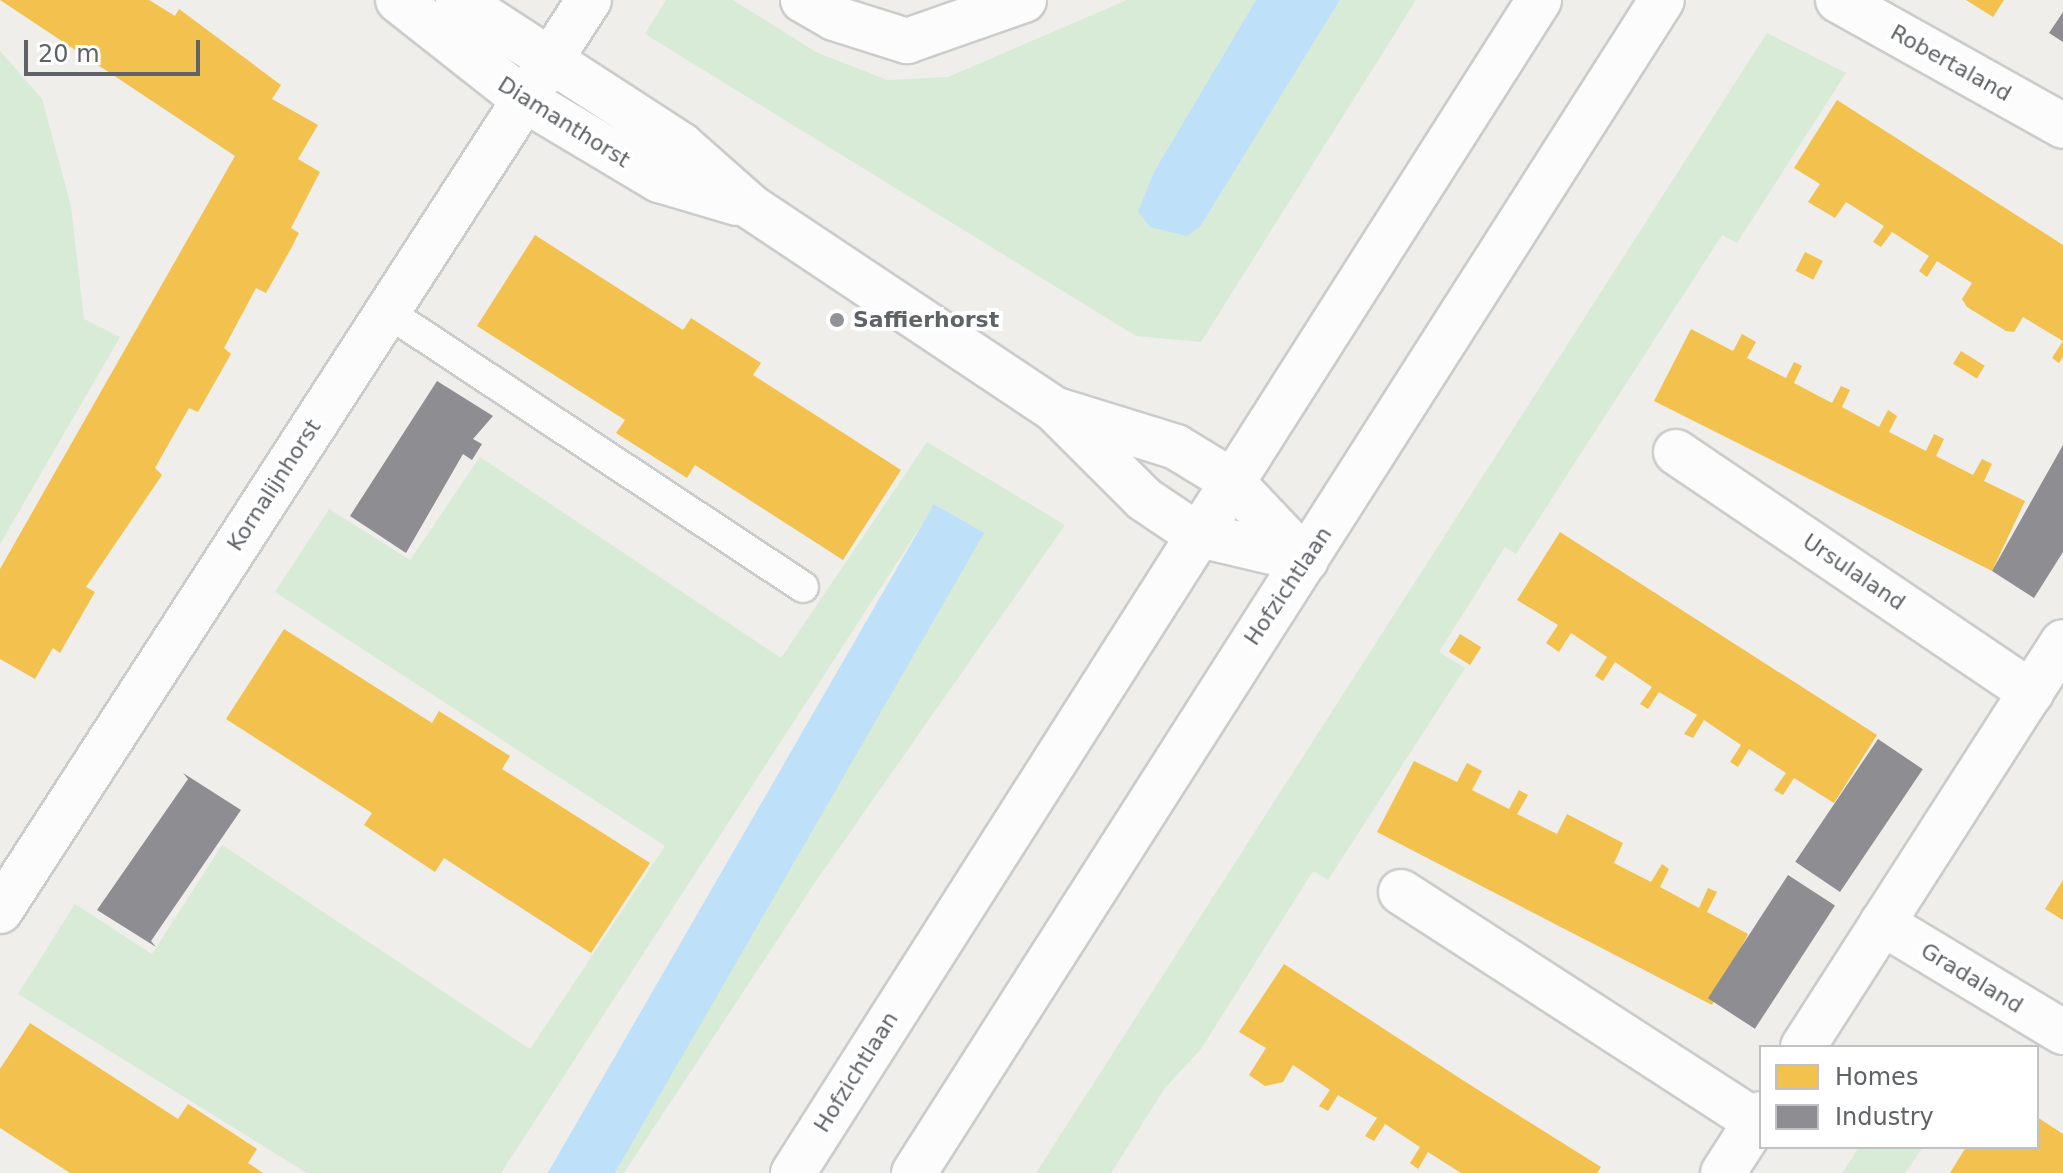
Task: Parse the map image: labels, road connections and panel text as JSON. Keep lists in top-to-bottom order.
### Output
{
  "streets": {
    "street": [
      "Robertaland",
      "Diamanthorst",
      "Kornalijnhorst",
      "Ursulaland",
      "Hofzichtlaan",
      "Gradaland"
    ]
  },
  "crossings": [
    ["Diamanthorst", "Kornalijnhorst"],
    ["Diamanthorst", "Hofzichtlaan"]
  ],
  "places": ["Saffierhorst"],
  "legend": ["Homes", "Industry"],
  "scale_bar": "20 m"
}
